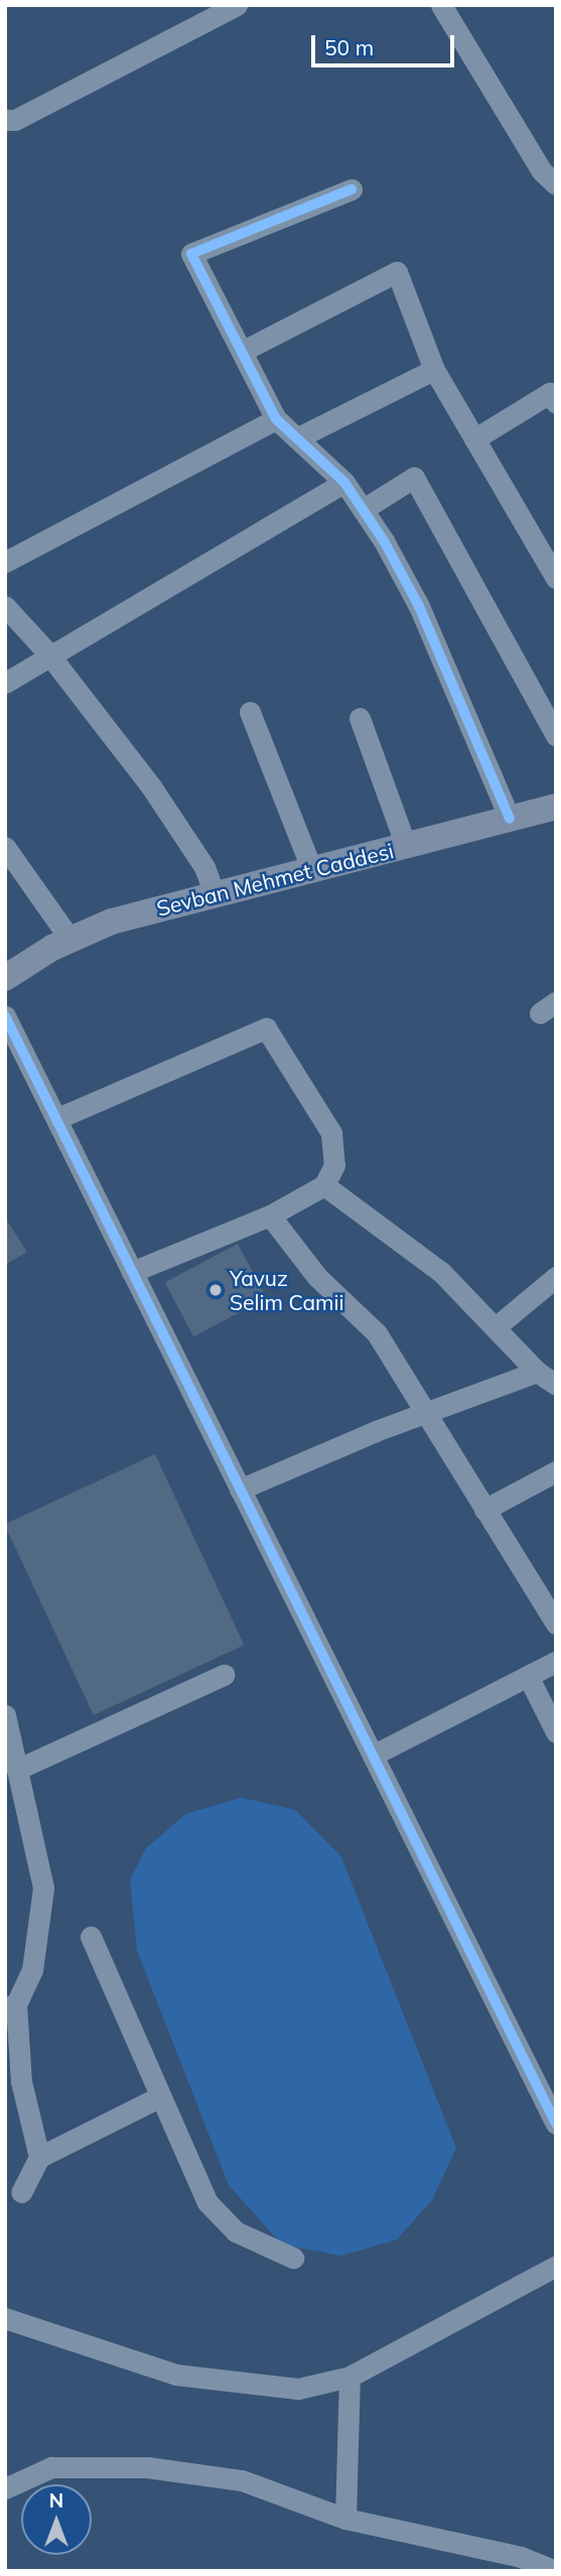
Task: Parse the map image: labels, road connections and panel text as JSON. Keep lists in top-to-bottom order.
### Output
{
  "streets": {
    "main road": ["Sevban Mehmet Caddesi"]
  },
  "places": ["Yavuz Selim Camii"],
  "scale_bar": "50 m",
  "north": "top"
}
